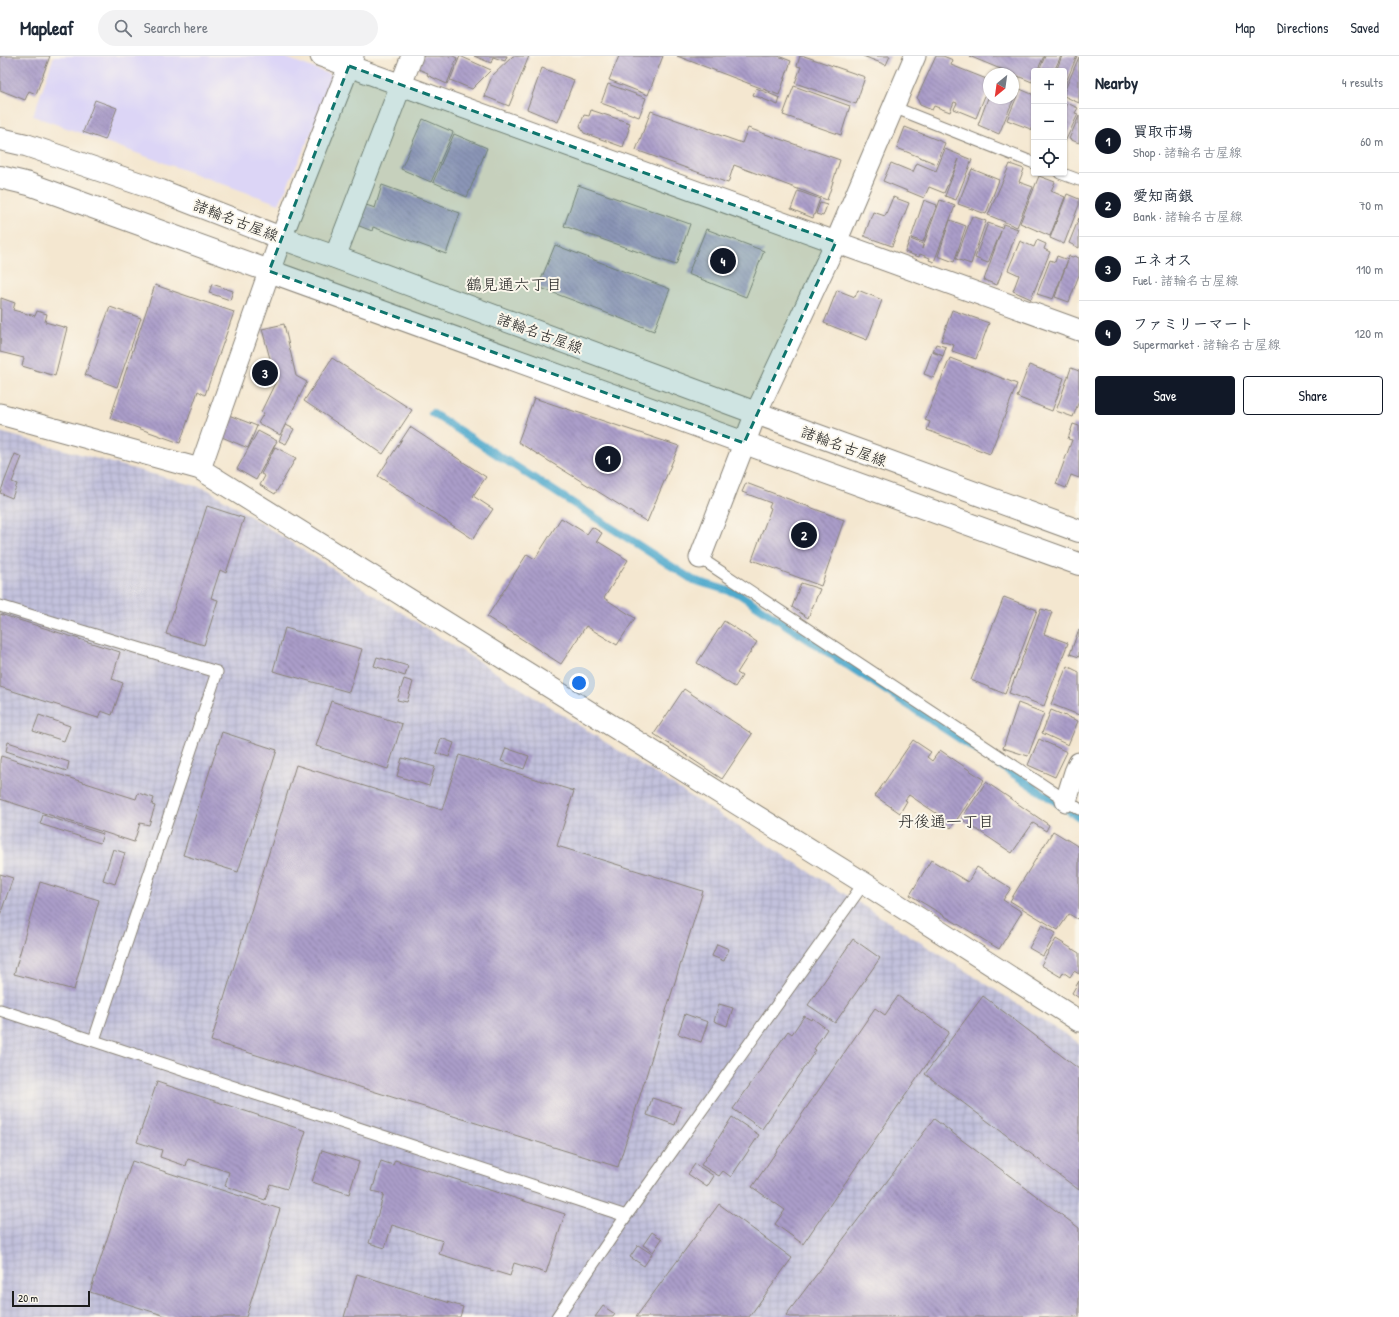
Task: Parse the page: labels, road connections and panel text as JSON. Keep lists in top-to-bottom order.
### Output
{
  "streets": {
    "main road": ["諸輪名古屋線"]
  },
  "districts": ["鶴見通六丁目", "丹後通一丁目"],
  "scale_bar": "20 m",
  "north": "bottom left",
  "page": {
    "header": "Mapleaf",
    "search": "Search here",
    "nav": ["Map", "Directions", "Saved"],
    "heading": ["Nearby", "4 results"],
    "map_buttons": ["+", "−"],
    "list": [
      {
        "mark": "1",
        "name": "買取市場",
        "note": "Shop · 諸輪名古屋線",
        "value": "60 m"
      },
      {
        "mark": "2",
        "name": "愛知商銀",
        "note": "Bank · 諸輪名古屋線",
        "value": "70 m"
      },
      {
        "mark": "3",
        "name": "エネオス",
        "note": "Fuel · 諸輪名古屋線",
        "value": "110 m"
      },
      {
        "mark": "4",
        "name": "ファミリーマート",
        "note": "Supermarket · 諸輪名古屋線",
        "value": "120 m"
      }
    ],
    "pins": [
      "4",
      "3",
      "1",
      "2"
    ],
    "buttons": ["Save", "Share"],
    "scale": "20 m"
  }
}
